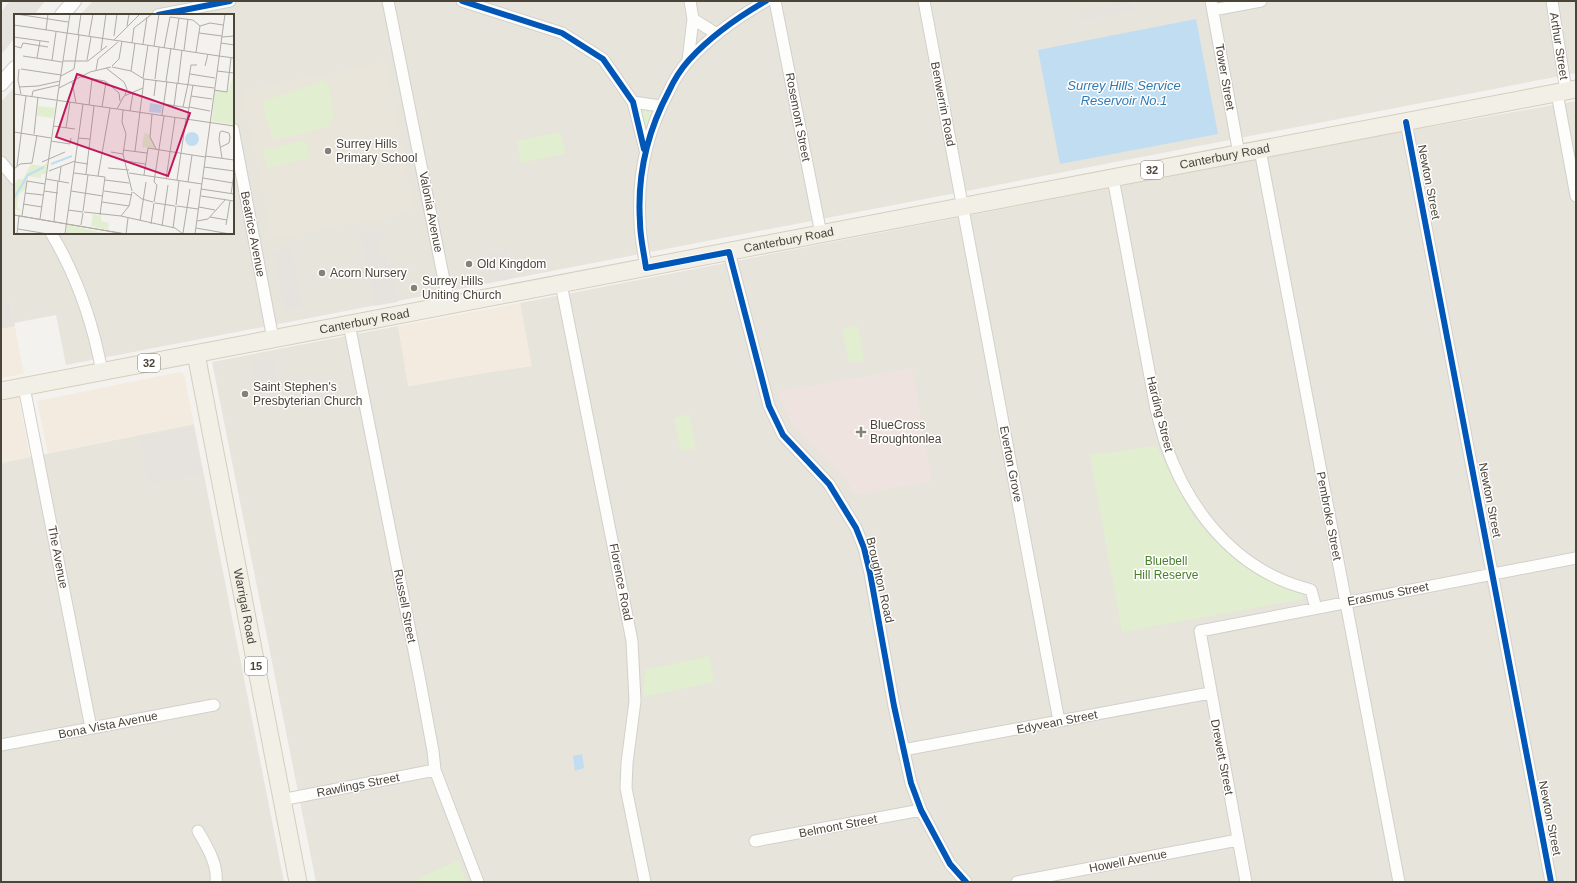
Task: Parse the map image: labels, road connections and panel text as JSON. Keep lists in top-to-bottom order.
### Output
{
  "streets": {
    "main road": [
      "Canterbury Road",
      "32",
      "Warrigal Road",
      "15"
    ],
    "street": [
      "Arthur Street",
      "Tower Street",
      "Benwerrin Road",
      "Rosemont Street",
      "Newton Street",
      "Valonia Avenue",
      "Beatrice Avenue",
      "Harding Street",
      "Everton Grove",
      "Pembroke Street",
      "The Avenue",
      "Broughton Road",
      "Florence Road",
      "Erasmus Street",
      "Russell Street",
      "Edyvean Street",
      "Bona Vista Avenue",
      "Drewett Street",
      "Rawlings Street",
      "Belmont Street",
      "Howell Avenue"
    ]
  },
  "crossings": [
    ["Arthur Street", "Canterbury Road"],
    ["Tower Street", "Canterbury Road"],
    ["Benwerrin Road", "Canterbury Road"],
    ["Benwerrin Road", "Everton Grove"],
    ["Rosemont Street", "Canterbury Road"],
    ["Canterbury Road", "Newton Street"],
    ["Canterbury Road", "Valonia Avenue"],
    ["Canterbury Road", "Beatrice Avenue"],
    ["Canterbury Road", "Harding Street"],
    ["Canterbury Road", "Everton Grove"],
    ["Canterbury Road", "Pembroke Street"],
    ["Canterbury Road", "The Avenue"],
    ["Canterbury Road", "Broughton Road"],
    ["Canterbury Road", "Florence Road"],
    ["Canterbury Road", "Warrigal Road"],
    ["Canterbury Road", "Russell Street"],
    ["Newton Street", "Erasmus Street"],
    ["Harding Street", "Erasmus Street"],
    ["Everton Grove", "Edyvean Street"],
    ["Pembroke Street", "Erasmus Street"],
    ["The Avenue", "Bona Vista Avenue"],
    ["Broughton Road", "Edyvean Street"],
    ["Broughton Road", "Belmont Street"],
    ["Erasmus Street", "Drewett Street"],
    ["Warrigal Road", "Rawlings Street"],
    ["Russell Street", "Rawlings Street"],
    ["Edyvean Street", "Drewett Street"],
    ["Drewett Street", "Howell Avenue"]
  ],
  "water": ["Surrey Hills Service Reservoir No.1"],
  "parks": ["Bluebell Hill Reserve"],
  "places": {
    "other": [
      "Surrey Hills Primary School",
      "Old Kingdom",
      "Acorn Nursery",
      "Surrey Hills Uniting Church",
      "Saint Stephen's Presbyterian Church"
    ],
    "health": ["BlueCross Broughtonlea"]
  }
}
